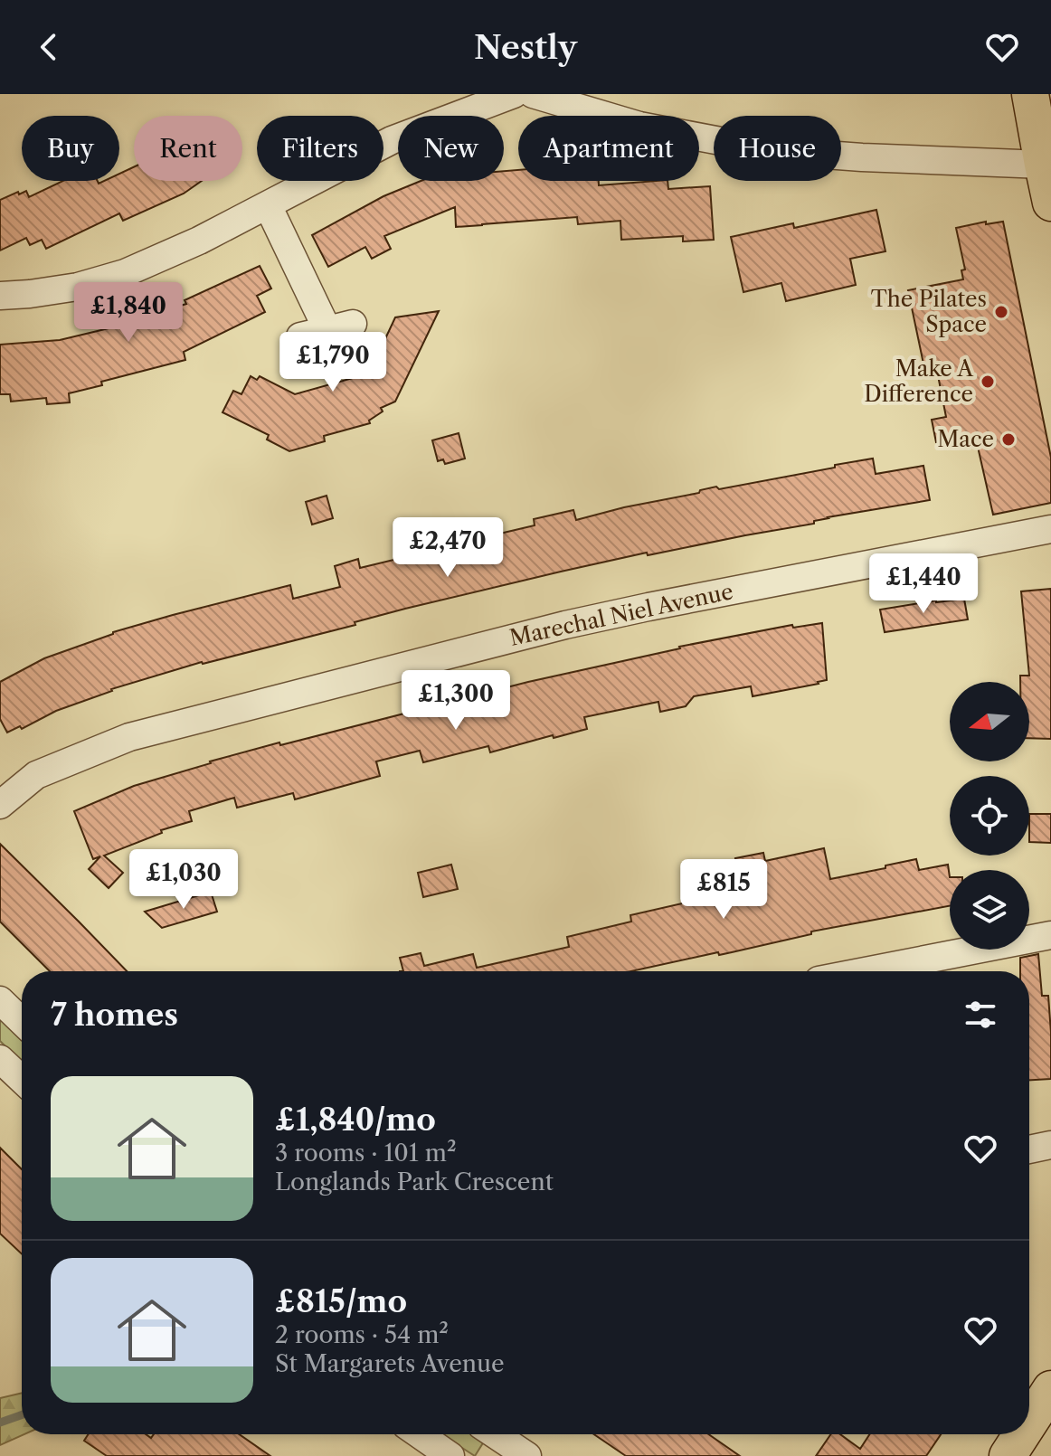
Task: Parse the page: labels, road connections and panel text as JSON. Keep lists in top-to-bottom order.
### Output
{
  "streets": {
    "street": ["Marechal Niel Avenue"]
  },
  "places": ["The Pilates Space", "Make A Difference", "Mace"],
  "north": "left",
  "page": {
    "header": "Nestly",
    "chip": [
      "Buy",
      "Rent",
      "Filters",
      "New",
      "Apartment",
      "House"
    ],
    "price": [
      "£1,840",
      "£1,790",
      "£2,470",
      "£1,440",
      "£1,300",
      "£1,030",
      "£815"
    ],
    "heading": "7 homes",
    "list": [
      {
        "name": "£1,840/mo",
        "note": "3 rooms · 101 m² · Longlands Park Crescent"
      },
      {
        "name": "£815/mo",
        "note": "2 rooms · 54 m² · St Margarets Avenue"
      }
    ]
  }
}
